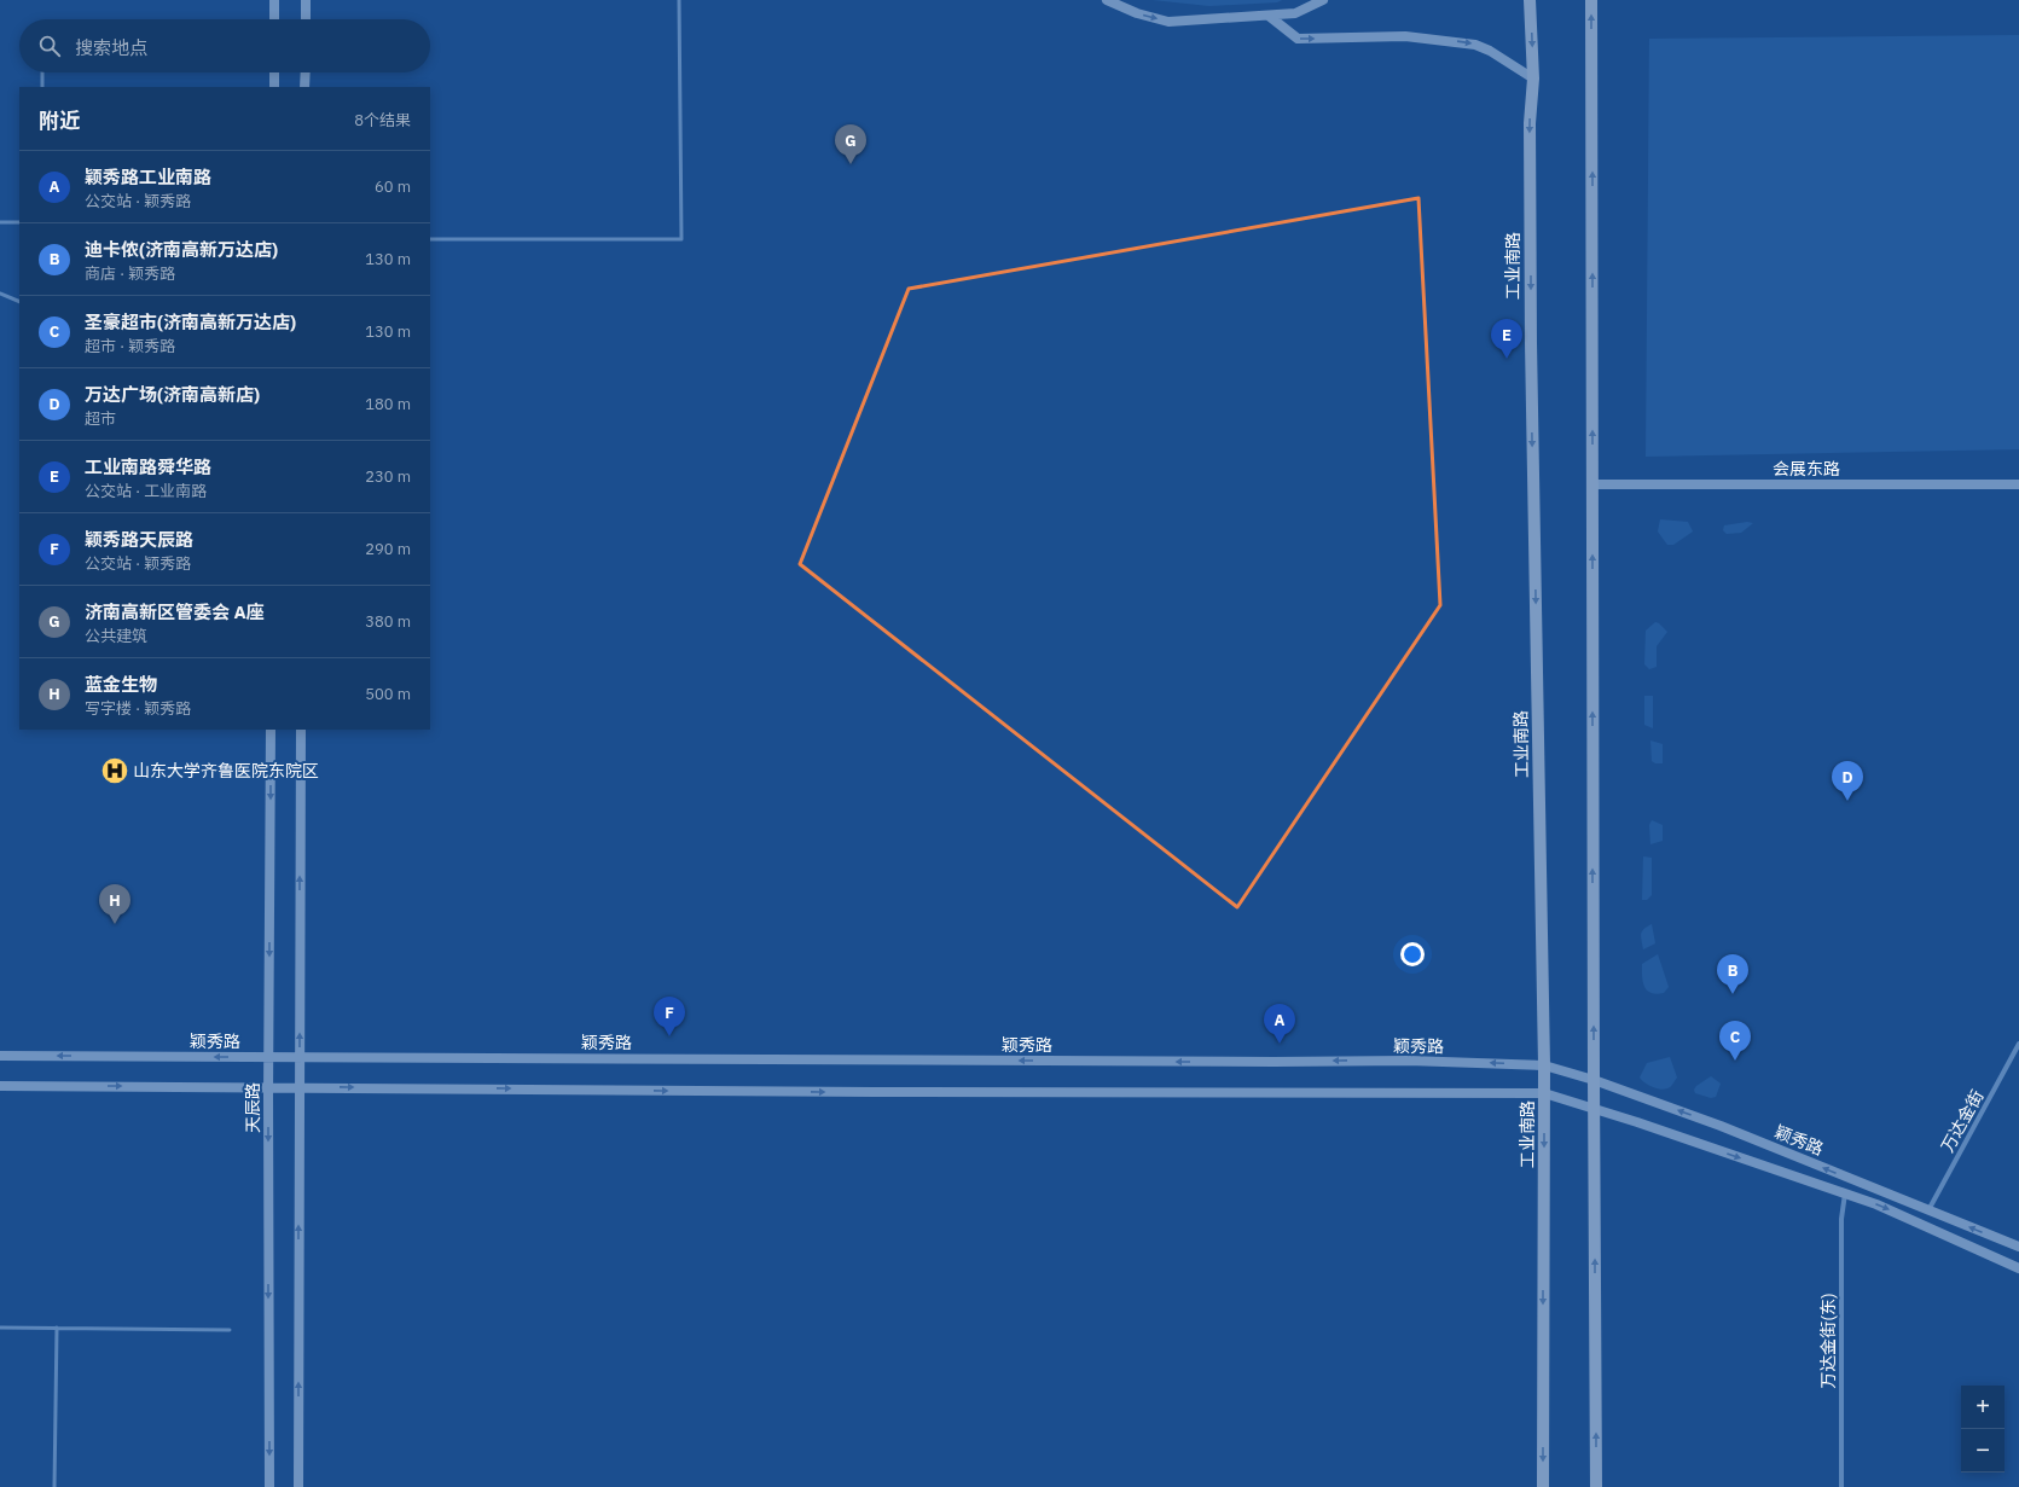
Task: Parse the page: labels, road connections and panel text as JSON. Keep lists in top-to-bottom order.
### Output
{
  "streets": {
    "main road": [
      "工业南路",
      "会展东路",
      "颖秀路",
      "天辰路"
    ],
    "street": ["万达金街", "万达金街(东)"]
  },
  "crossings": [
    ["工业南路", "颖秀路"],
    ["颖秀路", "天辰路"],
    ["颖秀路", "万达金街"],
    ["颖秀路", "万达金街(东)"]
  ],
  "places": {
    "hospital": ["山东大学齐鲁医院东院区"]
  },
  "page": {
    "search": "搜索地点",
    "heading": ["附近", "8个结果"],
    "pins": [
      "G",
      "E",
      "D",
      "H",
      "B",
      "F",
      "A",
      "C"
    ],
    "list": [
      {
        "mark": "A",
        "name": "颖秀路工业南路",
        "note": "公交站 · 颖秀路",
        "value": "60 m"
      },
      {
        "mark": "B",
        "name": "迪卡侬(济南高新万达店)",
        "note": "商店 · 颖秀路",
        "value": "130 m"
      },
      {
        "mark": "C",
        "name": "圣豪超市(济南高新万达店)",
        "note": "超市 · 颖秀路",
        "value": "130 m"
      },
      {
        "mark": "D",
        "name": "万达广场(济南高新店)",
        "note": "超市",
        "value": "180 m"
      },
      {
        "mark": "E",
        "name": "工业南路舜华路",
        "note": "公交站 · 工业南路",
        "value": "230 m"
      },
      {
        "mark": "F",
        "name": "颖秀路天辰路",
        "note": "公交站 · 颖秀路",
        "value": "290 m"
      },
      {
        "mark": "G",
        "name": "济南高新区管委会 A座",
        "note": "公共建筑",
        "value": "380 m"
      },
      {
        "mark": "H",
        "name": "蓝金生物",
        "note": "写字楼 · 颖秀路",
        "value": "500 m"
      }
    ],
    "map_buttons": ["+", "−"]
  }
}
